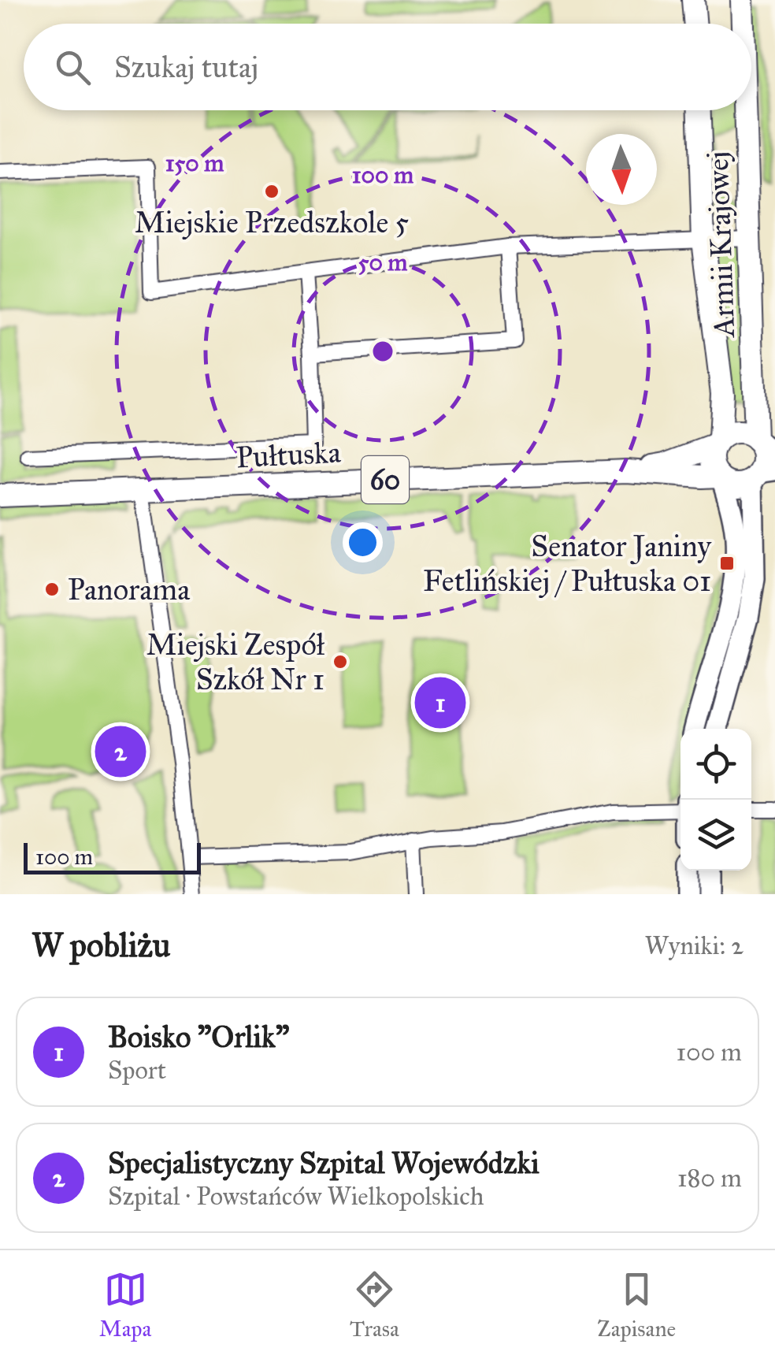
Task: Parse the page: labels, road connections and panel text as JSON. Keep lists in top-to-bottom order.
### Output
{
  "streets": {
    "main road": ["Armii Krajowej", "Pułtuska", "60"]
  },
  "crossings": [
    ["Armii Krajowej", "Pułtuska"]
  ],
  "places": {
    "other": ["Miejskie Przedszkole 5", "Panorama", "Miejski Zespół Szkół Nr 1"],
    "transit": ["Senator Janiny Fetlińskiej / Pułtuska 01"]
  },
  "scale_bar": "100 m",
  "north": "bottom",
  "page": {
    "search": "Szukaj tutaj",
    "pins": ["1", "2"],
    "scale": "100 m",
    "heading": ["W pobliżu", "Wyniki: 2"],
    "list": [
      {
        "mark": "1",
        "name": "Boisko \"Orlik\"",
        "note": "Sport",
        "value": "100 m"
      },
      {
        "mark": "2",
        "name": "Specjalistyczny Szpital Wojewódzki",
        "note": "Szpital · Powstańców Wielkopolskich",
        "value": "180 m"
      }
    ],
    "nav": ["Mapa", "Trasa", "Zapisane"]
  },
  "rings": ["150 m", "100 m", "50 m"]
}
